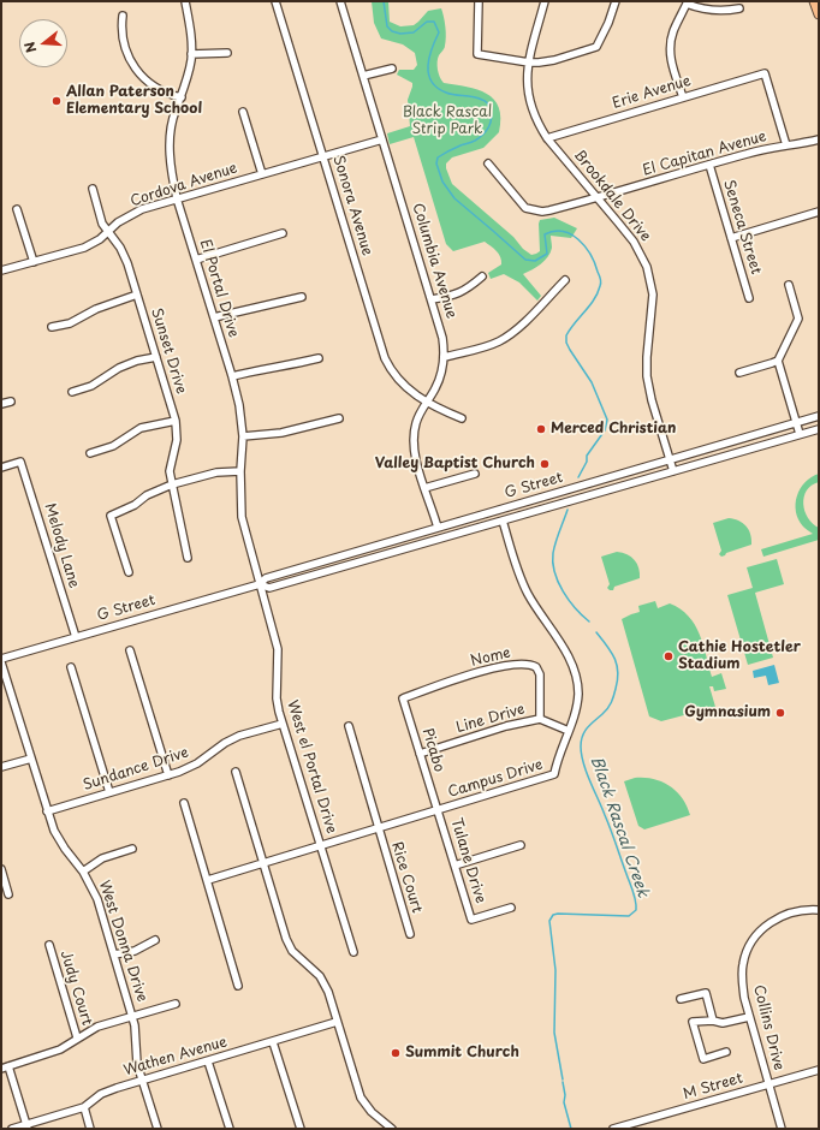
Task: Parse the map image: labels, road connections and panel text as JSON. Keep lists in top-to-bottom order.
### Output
{
  "streets": {
    "street": [
      "Erie Avenue",
      "El Capitan Avenue",
      "Cordova Avenue",
      "Brookdale Drive",
      "Sonora Avenue",
      "Seneca Street",
      "Columbia Avenue",
      "El Portal Drive",
      "Sunset Drive",
      "G Street",
      "Melody Lane",
      "Nome",
      "Line Drive",
      "Picabo",
      "West el Portal Drive",
      "Sundance Drive",
      "Campus Drive",
      "Tulane Drive",
      "Rice Court",
      "West Donna Drive",
      "Judy Court",
      "Collins Drive",
      "Wathen Avenue",
      "M Street"
    ]
  },
  "crossings": [
    ["Erie Avenue", "El Capitan Avenue"],
    ["Erie Avenue", "Brookdale Drive"],
    ["El Capitan Avenue", "Brookdale Drive"],
    ["El Capitan Avenue", "Seneca Street"],
    ["Cordova Avenue", "Sonora Avenue"],
    ["Cordova Avenue", "Columbia Avenue"],
    ["Cordova Avenue", "El Portal Drive"],
    ["Cordova Avenue", "Sunset Drive"],
    ["Brookdale Drive", "G Street"],
    ["Sonora Avenue", "Columbia Avenue"],
    ["Columbia Avenue", "G Street"],
    ["El Portal Drive", "G Street"],
    ["El Portal Drive", "West el Portal Drive"],
    ["G Street", "Melody Lane"],
    ["G Street", "West el Portal Drive"],
    ["G Street", "Campus Drive"],
    ["G Street", "West Donna Drive"],
    ["Nome", "Line Drive"],
    ["Nome", "Picabo"],
    ["Line Drive", "Picabo"],
    ["Line Drive", "Campus Drive"],
    ["Picabo", "Campus Drive"],
    ["Picabo", "Tulane Drive"],
    ["West el Portal Drive", "Sundance Drive"],
    ["West el Portal Drive", "Campus Drive"],
    ["Sundance Drive", "West Donna Drive"],
    ["Campus Drive", "Tulane Drive"],
    ["Campus Drive", "Rice Court"],
    ["West Donna Drive", "Wathen Avenue"],
    ["Collins Drive", "M Street"]
  ],
  "water": ["Black Rascal Creek"],
  "parks": ["Black Rascal Strip Park"],
  "places": [
    "Allan Paterson Elementary School",
    "Merced Christian",
    "Valley Baptist Church",
    "Cathie Hostetler Stadium",
    "Gymnasium",
    "Summit Church"
  ],
  "north": "left"
}
